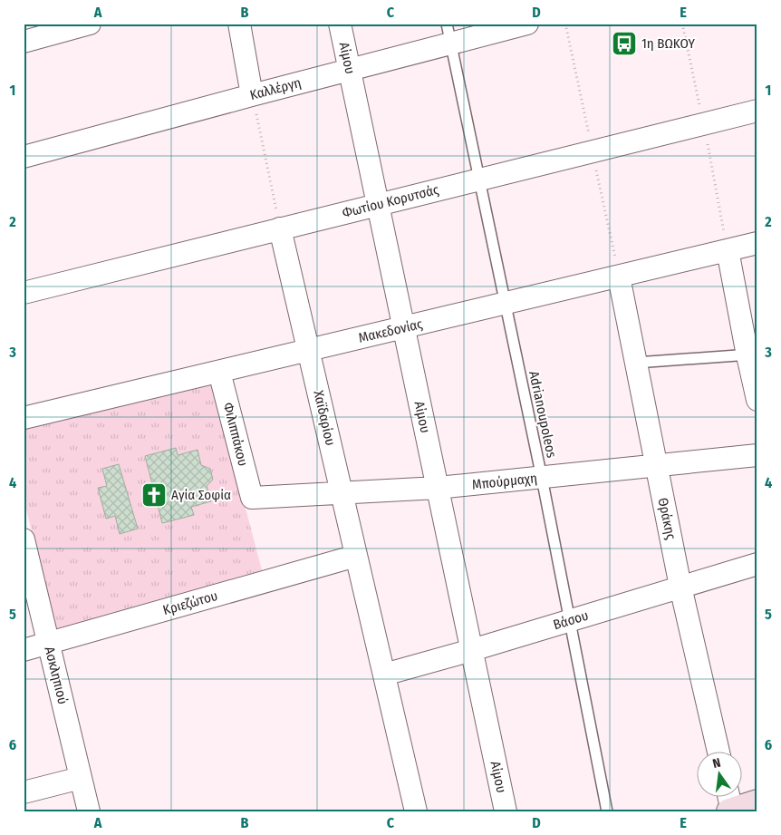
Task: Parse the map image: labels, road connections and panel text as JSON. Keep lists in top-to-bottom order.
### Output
{
  "streets": {
    "street": [
      "Αίμου",
      "Καλλέργη",
      "Φωτίου Κορυτσάς",
      "Μακεδονίας",
      "Χαϊδαρίου",
      "Φιλιππάκου",
      "Μπούρμαχη",
      "Θράκης",
      "Κριεζώτου",
      "Βάσου",
      "Ασκληπιού"
    ],
    "lane": ["Adrianoupoleos"]
  },
  "crossings": [
    ["Αίμου", "Καλλέργη"],
    ["Αίμου", "Φωτίου Κορυτσάς"],
    ["Αίμου", "Μακεδονίας"],
    ["Αίμου", "Μπούρμαχη"],
    ["Αίμου", "Βάσου"],
    ["Καλλέργη", "Adrianoupoleos"],
    ["Φωτίου Κορυτσάς", "Adrianoupoleos"],
    ["Φωτίου Κορυτσάς", "Χαϊδαρίου"],
    ["Μακεδονίας", "Adrianoupoleos"],
    ["Μακεδονίας", "Χαϊδαρίου"],
    ["Μακεδονίας", "Φιλιππάκου"],
    ["Μακεδονίας", "Θράκης"],
    ["Adrianoupoleos", "Μπούρμαχη"],
    ["Adrianoupoleos", "Βάσου"],
    ["Χαϊδαρίου", "Μπούρμαχη"],
    ["Χαϊδαρίου", "Κριεζώτου"],
    ["Χαϊδαρίου", "Βάσου"],
    ["Φιλιππάκου", "Μπούρμαχη"],
    ["Μπούρμαχη", "Θράκης"],
    ["Θράκης", "Βάσου"],
    ["Κριεζώτου", "Ασκληπιού"]
  ],
  "places": {
    "bus stop": ["1η ΒΩΚΟΥ"],
    "church": ["Αγία Σοφία"]
  },
  "north": "top",
  "grid": {
    "columns": [
      "A",
      "B",
      "C",
      "D",
      "E"
    ],
    "rows": [
      "1",
      "2",
      "3",
      "4",
      "5",
      "6"
    ]
  }
}
